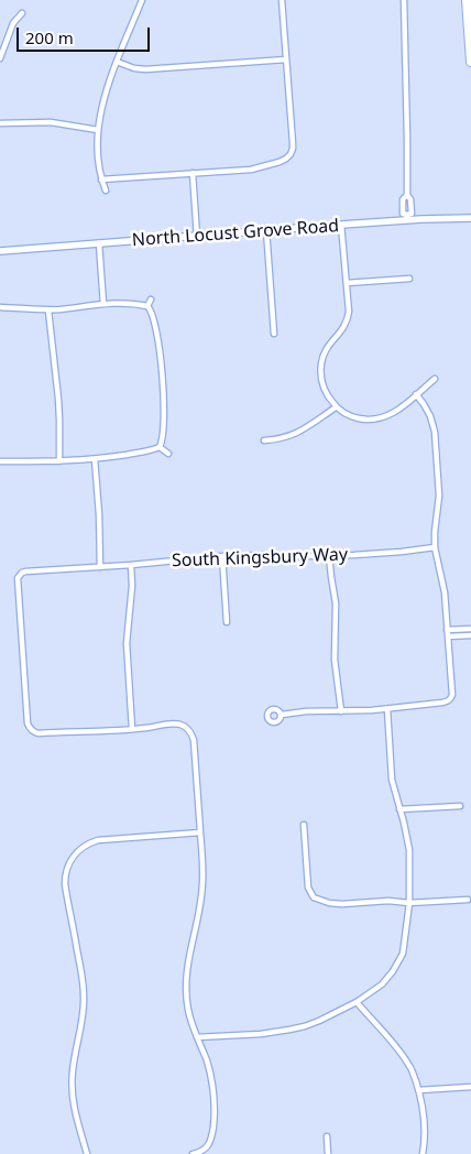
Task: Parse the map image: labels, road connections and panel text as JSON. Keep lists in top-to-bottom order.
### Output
{
  "streets": {
    "street": ["North Locust Grove Road", "South Kingsbury Way"]
  },
  "scale_bar": "200 m"
}
